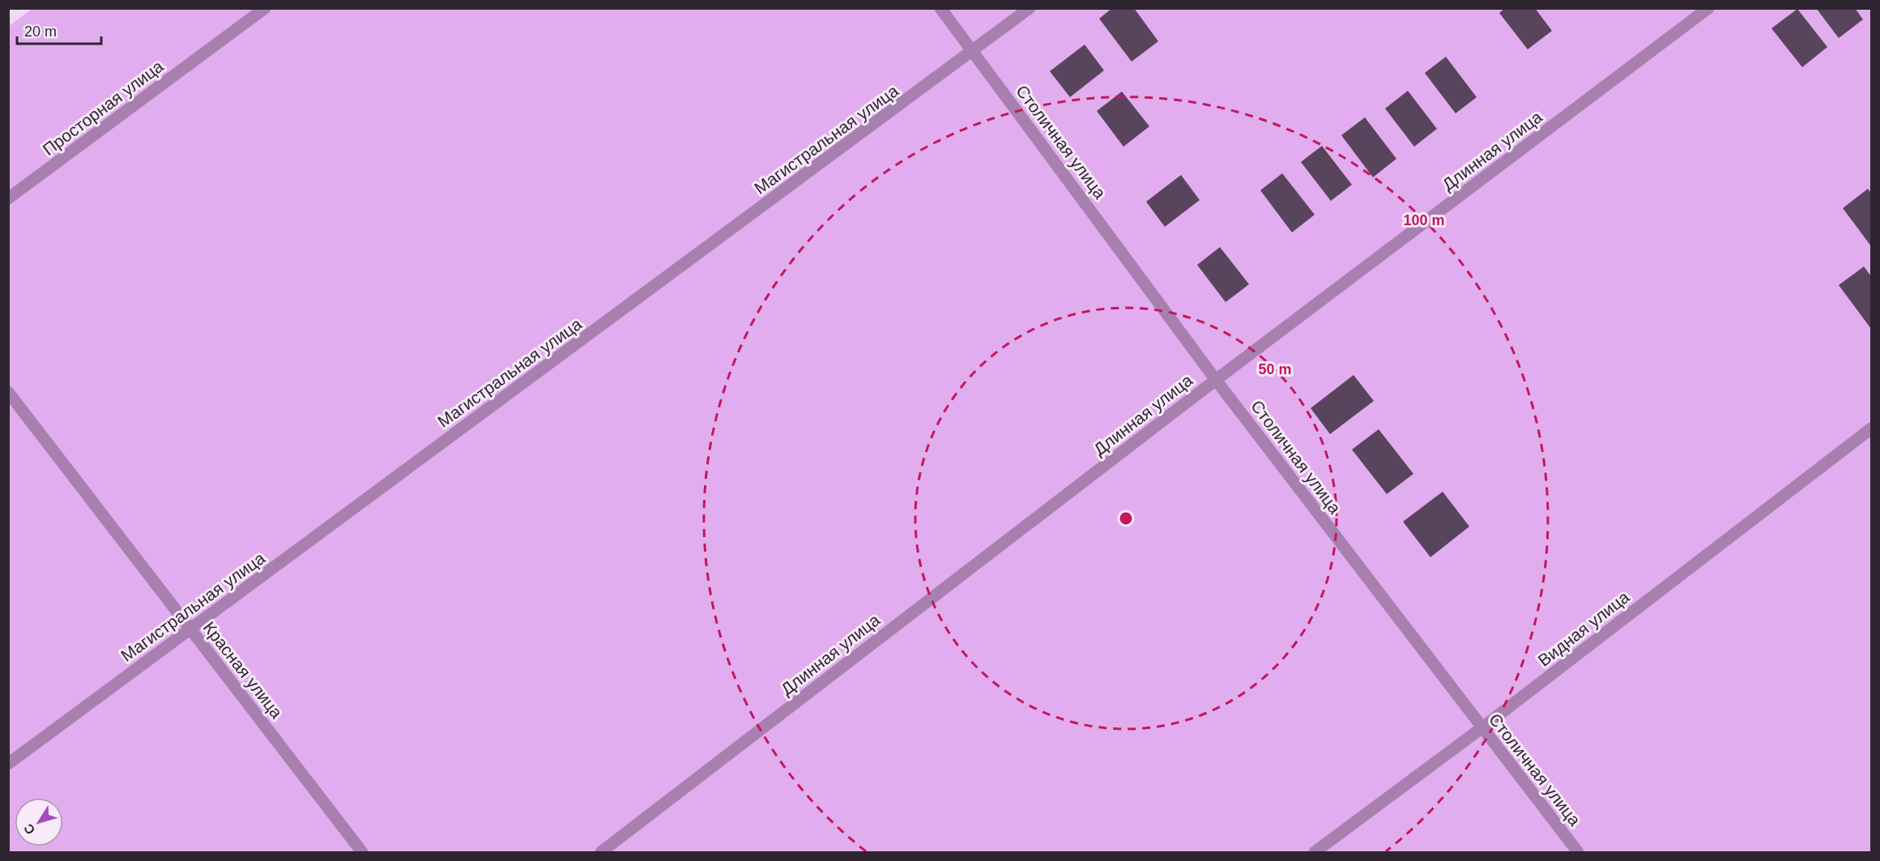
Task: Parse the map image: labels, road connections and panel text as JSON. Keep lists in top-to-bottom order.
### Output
{
  "streets": {
    "street": [
      "Просторная улица",
      "Магистральная улица",
      "Столичная улица",
      "Длинная улица",
      "Видная улица",
      "Красная улица"
    ]
  },
  "crossings": [
    ["Магистральная улица", "Столичная улица"],
    ["Магистральная улица", "Красная улица"],
    ["Столичная улица", "Длинная улица"],
    ["Столичная улица", "Видная улица"]
  ],
  "scale_bar": "20 m",
  "north": "bottom left",
  "rings": ["100 m", "50 m"]
}
